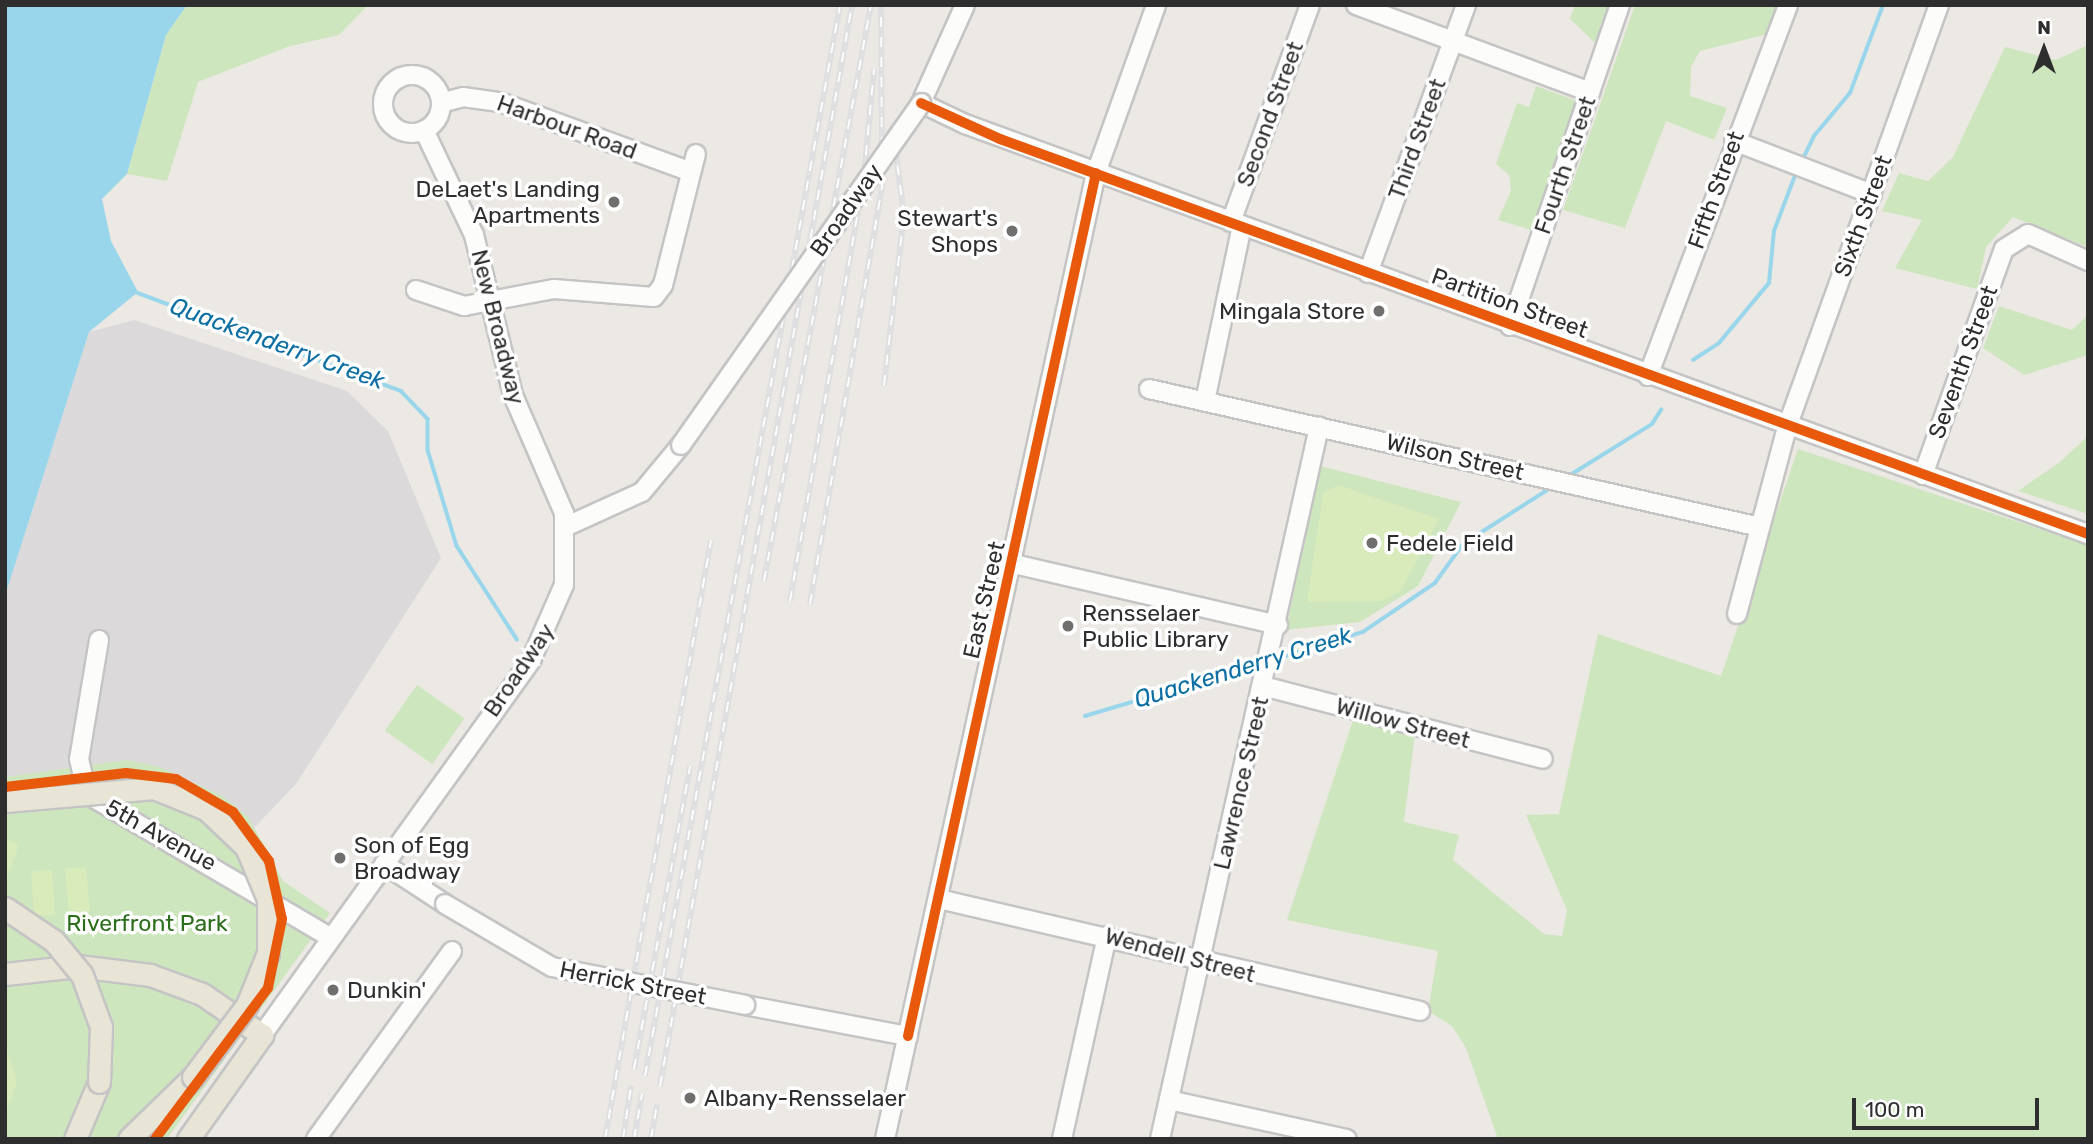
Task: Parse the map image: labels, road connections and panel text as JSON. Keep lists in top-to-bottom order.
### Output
{
  "streets": {
    "main road": ["Broadway"],
    "street": [
      "Second Street",
      "Harbour Road",
      "Third Street",
      "Fourth Street",
      "Fifth Street",
      "Sixth Street",
      "Partition Street",
      "New Broadway",
      "Seventh Street",
      "Wilson Street",
      "East Street",
      "Willow Street",
      "Lawrence Street",
      "5th Avenue",
      "Wendell Street",
      "Herrick Street"
    ]
  },
  "crossings": [
    ["Second Street", "Partition Street"],
    ["Second Street", "Wilson Street"],
    ["Harbour Road", "New Broadway"],
    ["Third Street", "Partition Street"],
    ["Fourth Street", "Partition Street"],
    ["Fifth Street", "Partition Street"],
    ["Broadway", "Partition Street"],
    ["Broadway", "New Broadway"],
    ["Broadway", "5th Avenue"],
    ["Broadway", "Herrick Street"],
    ["Sixth Street", "Partition Street"],
    ["Sixth Street", "Wilson Street"],
    ["Partition Street", "Seventh Street"],
    ["Partition Street", "East Street"],
    ["Wilson Street", "Lawrence Street"],
    ["East Street", "Wendell Street"],
    ["East Street", "Herrick Street"],
    ["Willow Street", "Lawrence Street"],
    ["Lawrence Street", "Wendell Street"]
  ],
  "water": ["Quackenderry Creek"],
  "parks": ["Riverfront Park"],
  "places": [
    "DeLaet's Landing Apartments",
    "Stewart's Shops",
    "Mingala Store",
    "Fedele Field",
    "Rensselaer Public Library",
    "Son of Egg Broadway",
    "Dunkin'",
    "Albany-Rensselaer"
  ],
  "scale_bar": "100 m",
  "north": "top"
}
